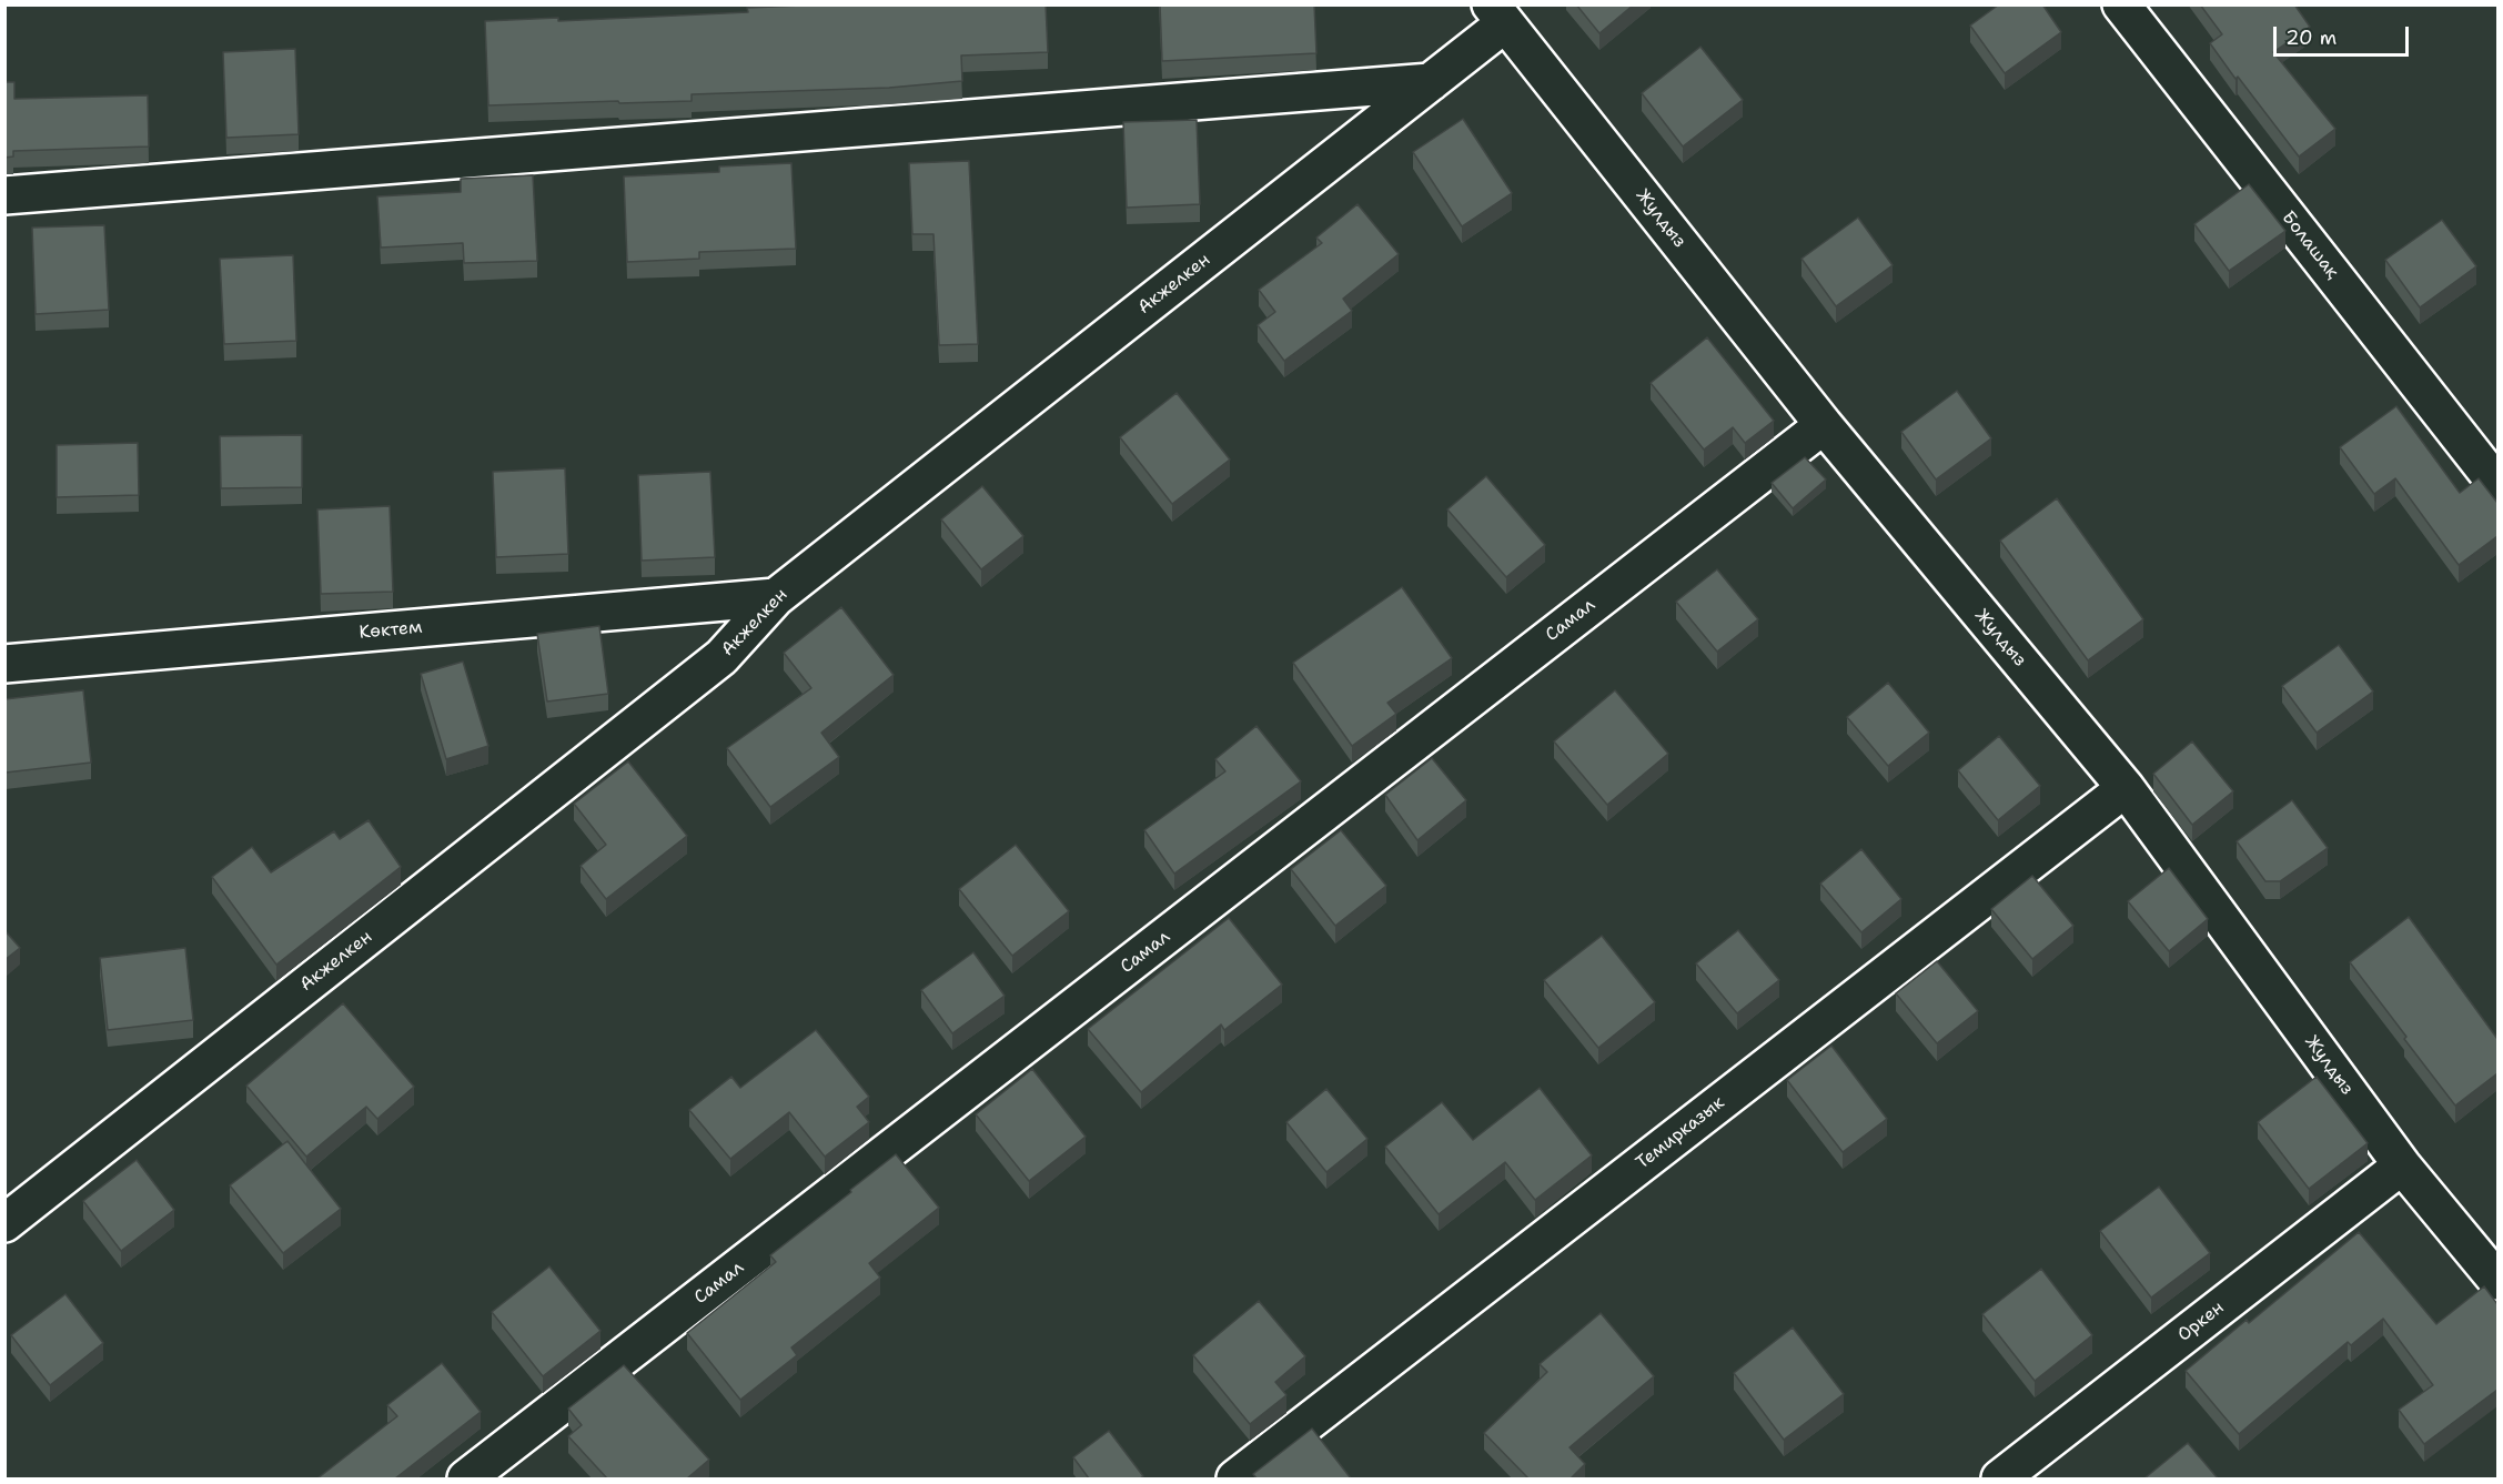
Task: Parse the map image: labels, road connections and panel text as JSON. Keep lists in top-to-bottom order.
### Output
{
  "streets": {
    "street": [
      "Жулдыз",
      "Болашақ",
      "Акжелкен",
      "Самал",
      "Көктем",
      "Темирказык",
      "Оркен"
    ]
  },
  "crossings": [
    ["Жулдыз", "Акжелкен"],
    ["Жулдыз", "Самал"],
    ["Жулдыз", "Темирказык"],
    ["Жулдыз", "Оркен"],
    ["Акжелкен", "Көктем"]
  ],
  "scale_bar": "20 m"
}
